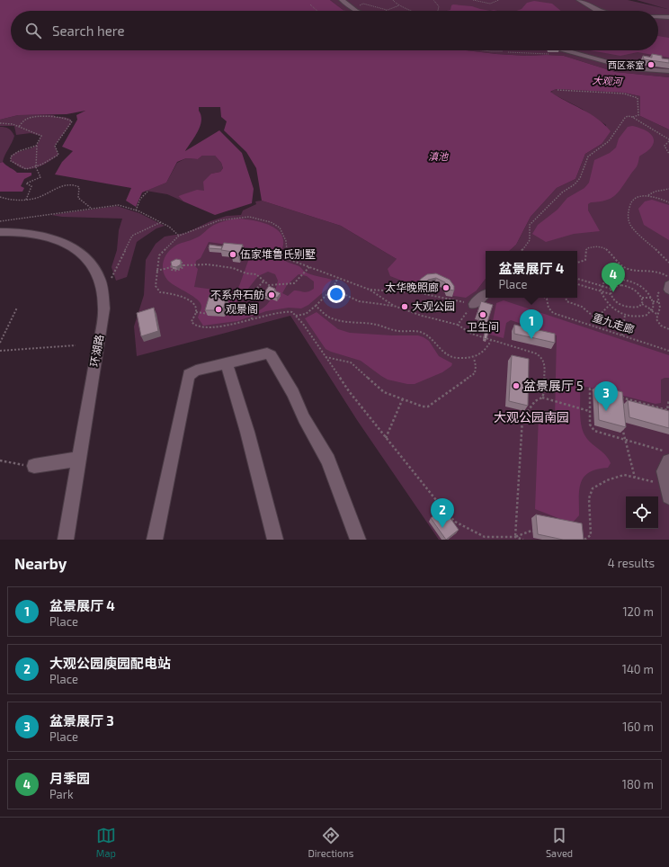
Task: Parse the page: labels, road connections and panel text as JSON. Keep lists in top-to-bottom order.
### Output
{
  "streets": {
    "street": ["环湖路"],
    "path": ["重九走廊"]
  },
  "water": ["大观河", "滇池"],
  "parks": ["大观公园南园"],
  "places": [
    "西区茶室",
    "伍家堆鲁氏别墅",
    "太华晚照廊",
    "不系舟石舫",
    "大观公园",
    "观景阁",
    "卫生间",
    "盆景展厅 5"
  ],
  "page": {
    "search": "Search here",
    "popup": ["盆景展厅 4", "Place"],
    "pins": [
      "4",
      "1",
      "3",
      "2"
    ],
    "heading": ["Nearby", "4 results"],
    "list": [
      {
        "mark": "1",
        "name": "盆景展厅 4",
        "note": "Place",
        "value": "120 m"
      },
      {
        "mark": "2",
        "name": "大观公园庾园配电站",
        "note": "Place",
        "value": "140 m"
      },
      {
        "mark": "3",
        "name": "盆景展厅 3",
        "note": "Place",
        "value": "160 m"
      },
      {
        "mark": "4",
        "name": "月季园",
        "note": "Park",
        "value": "180 m"
      }
    ],
    "nav": ["Map", "Directions", "Saved"]
  }
}
